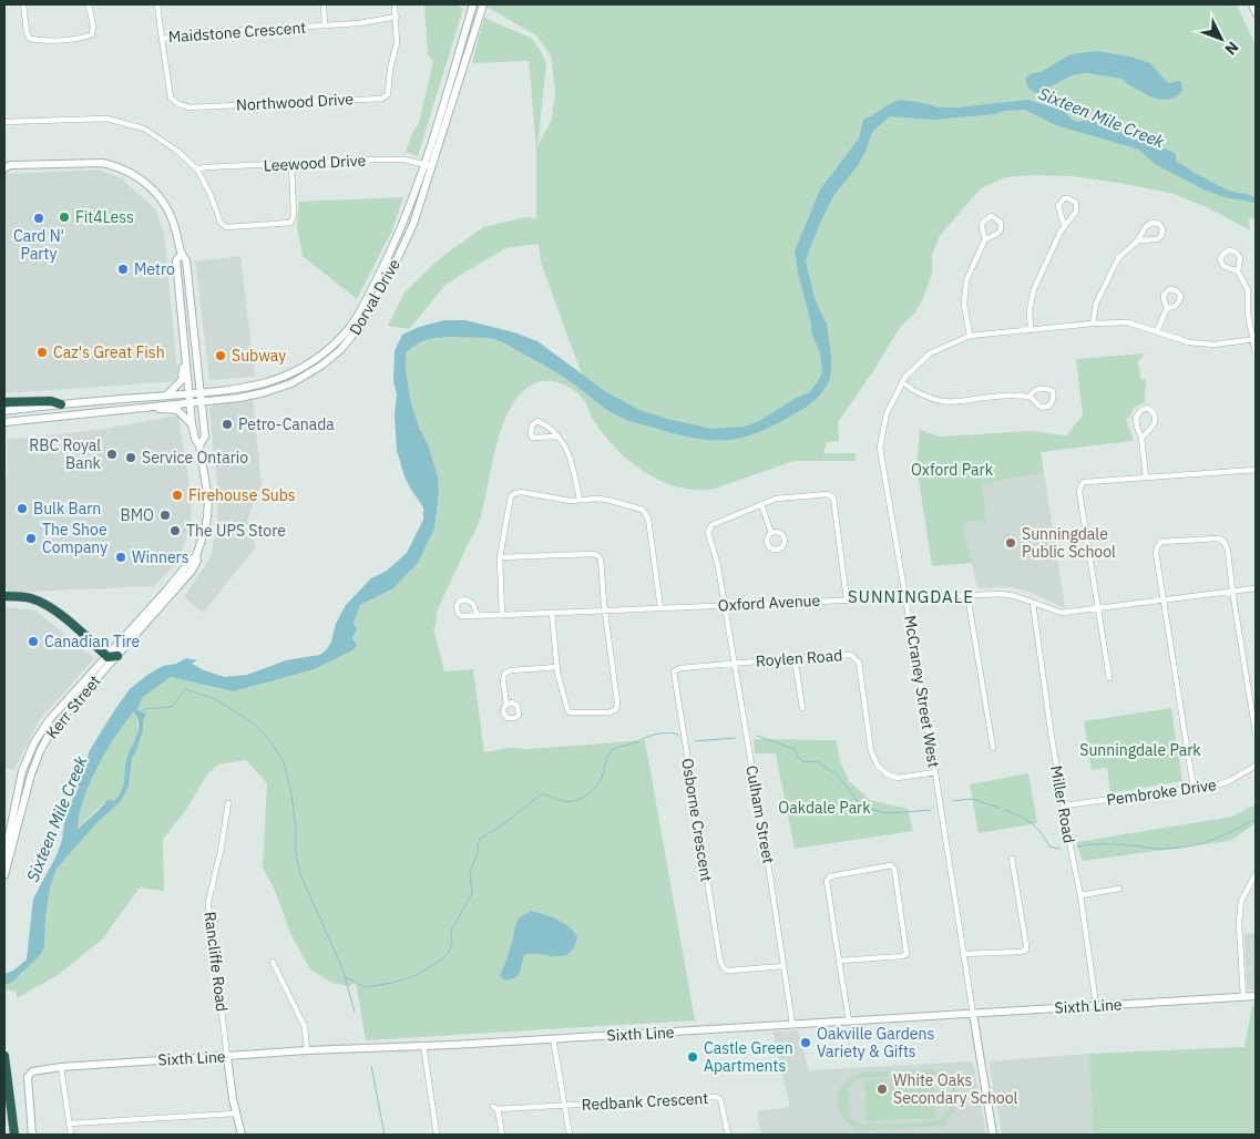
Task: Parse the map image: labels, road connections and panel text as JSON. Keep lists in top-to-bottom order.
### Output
{
  "streets": {
    "main road": ["Dorval Drive", "Kerr Street", "Sixth Line"],
    "street": [
      "Maidstone Crescent",
      "Northwood Drive",
      "Leewood Drive",
      "Oxford Avenue",
      "Roylen Road",
      "McCraney Street West",
      "Pembroke Drive",
      "Miller Road",
      "Culham Street",
      "Osborne Crescent",
      "Rancliffe Road",
      "Redbank Crescent"
    ]
  },
  "crossings": [
    ["Maidstone Crescent", "Northwood Drive"],
    ["Leewood Drive", "Dorval Drive"],
    ["Oxford Avenue", "McCraney Street West"],
    ["Oxford Avenue", "Miller Road"],
    ["Oxford Avenue", "Culham Street"],
    ["Roylen Road", "McCraney Street West"],
    ["Roylen Road", "Culham Street"],
    ["Roylen Road", "Osborne Crescent"],
    ["McCraney Street West", "Sixth Line"],
    ["Pembroke Drive", "Miller Road"],
    ["Miller Road", "Sixth Line"],
    ["Culham Street", "Osborne Crescent"],
    ["Culham Street", "Sixth Line"],
    ["Rancliffe Road", "Sixth Line"]
  ],
  "districts": ["SUNNINGDALE"],
  "water": ["Sixteen Mile Creek"],
  "parks": ["Oxford Park", "Sunningdale Park", "Oakdale Park"],
  "places": [
    "Fit4Less",
    "Card N' Party",
    "Metro",
    "Caz's Great Fish",
    "Subway",
    "Petro-Canada",
    "RBC Royal Bank",
    "Service Ontario",
    "Firehouse Subs",
    "Bulk Barn",
    "BMO",
    "The UPS Store",
    "The Shoe Company",
    "Sunningdale Public School",
    "Winners",
    "Canadian Tire",
    "Oakville Gardens Variety & Gifts",
    "Castle Green Apartments",
    "White Oaks Secondary School"
  ],
  "north": "bottom right"
}
